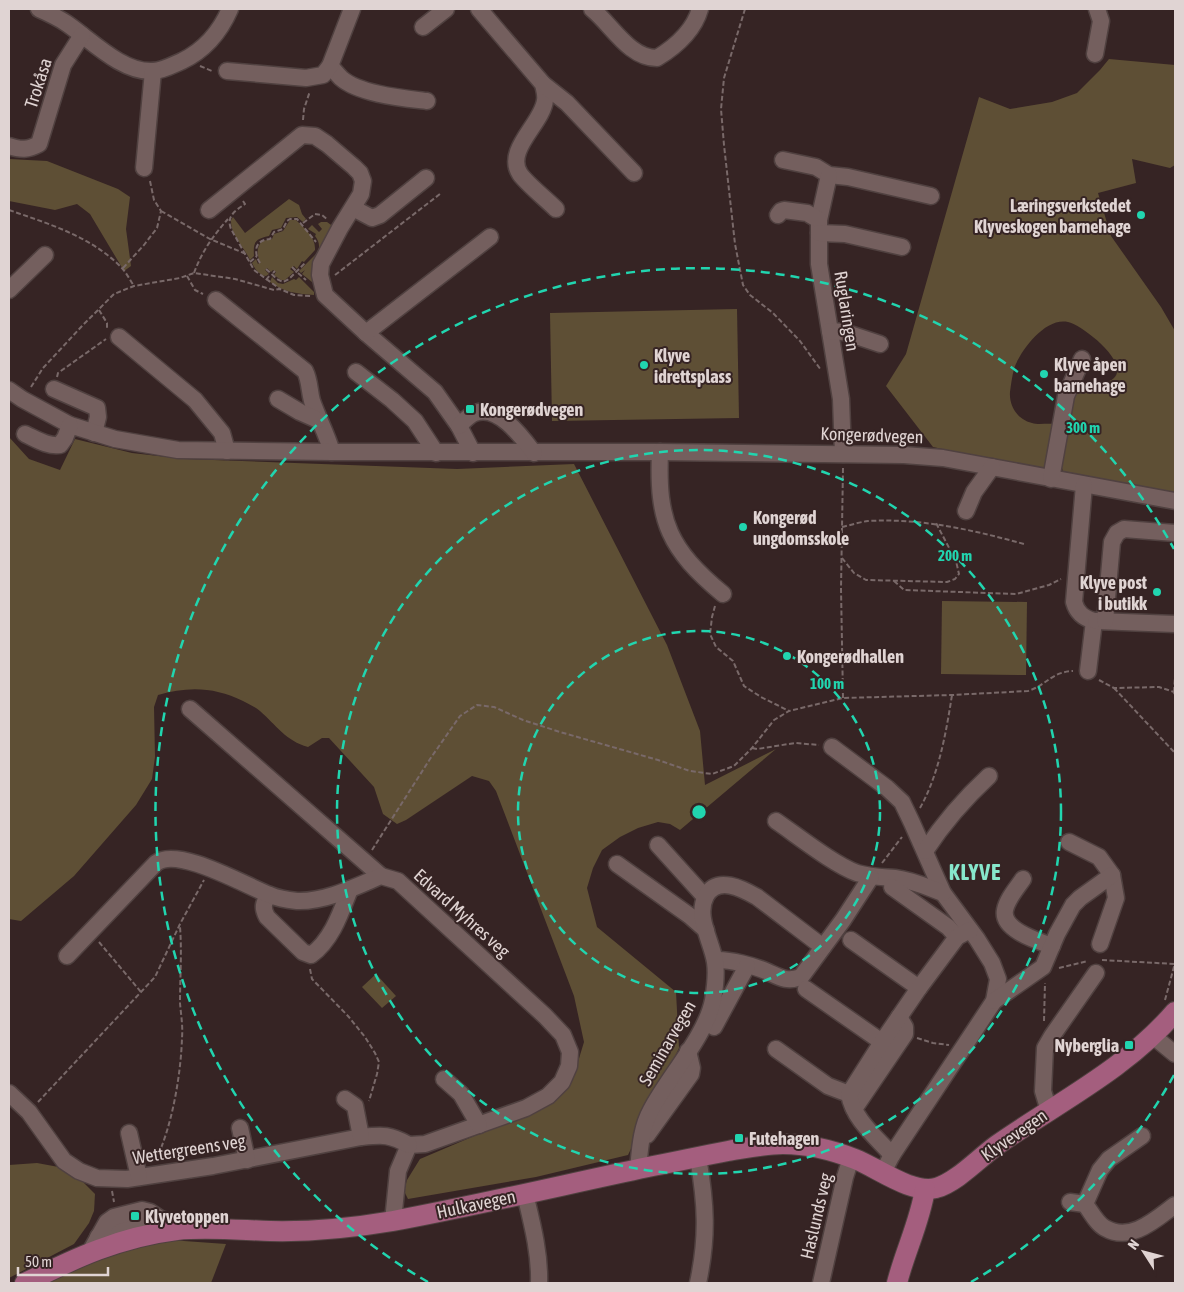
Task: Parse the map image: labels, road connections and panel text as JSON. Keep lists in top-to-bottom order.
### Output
{
  "streets": {
    "main road": ["Klyvevegen", "Hulkavegen"],
    "street": [
      "Trokåsa",
      "Ruglaringen",
      "Kongerødvegen",
      "Edvard Myhres veg",
      "Seminarvegen",
      "Wettergreens veg",
      "Haslunds veg"
    ]
  },
  "crossings": [
    ["Ruglaringen", "Kongerødvegen"],
    ["Edvard Myhres veg", "Wettergreens veg"],
    ["Seminarvegen", "Hulkavegen"],
    ["Klyvevegen", "Hulkavegen"],
    ["Hulkavegen", "Haslunds veg"]
  ],
  "districts": ["KLYVE"],
  "places": {
    "other": [
      "Læringsverkstedet Klyveskogen barnehage",
      "Klyve idrettsplass",
      "Klyve åpen barnehage",
      "Kongerød ungdomsskole",
      "Klyve post i butikk",
      "Kongerødhallen"
    ],
    "transit": [
      "Kongerødvegen",
      "Nyberglia",
      "Futehagen",
      "Klyvetoppen"
    ]
  },
  "scale_bar": "50 m",
  "north": "top left",
  "rings": ["300 m", "200 m", "100 m"]
}
